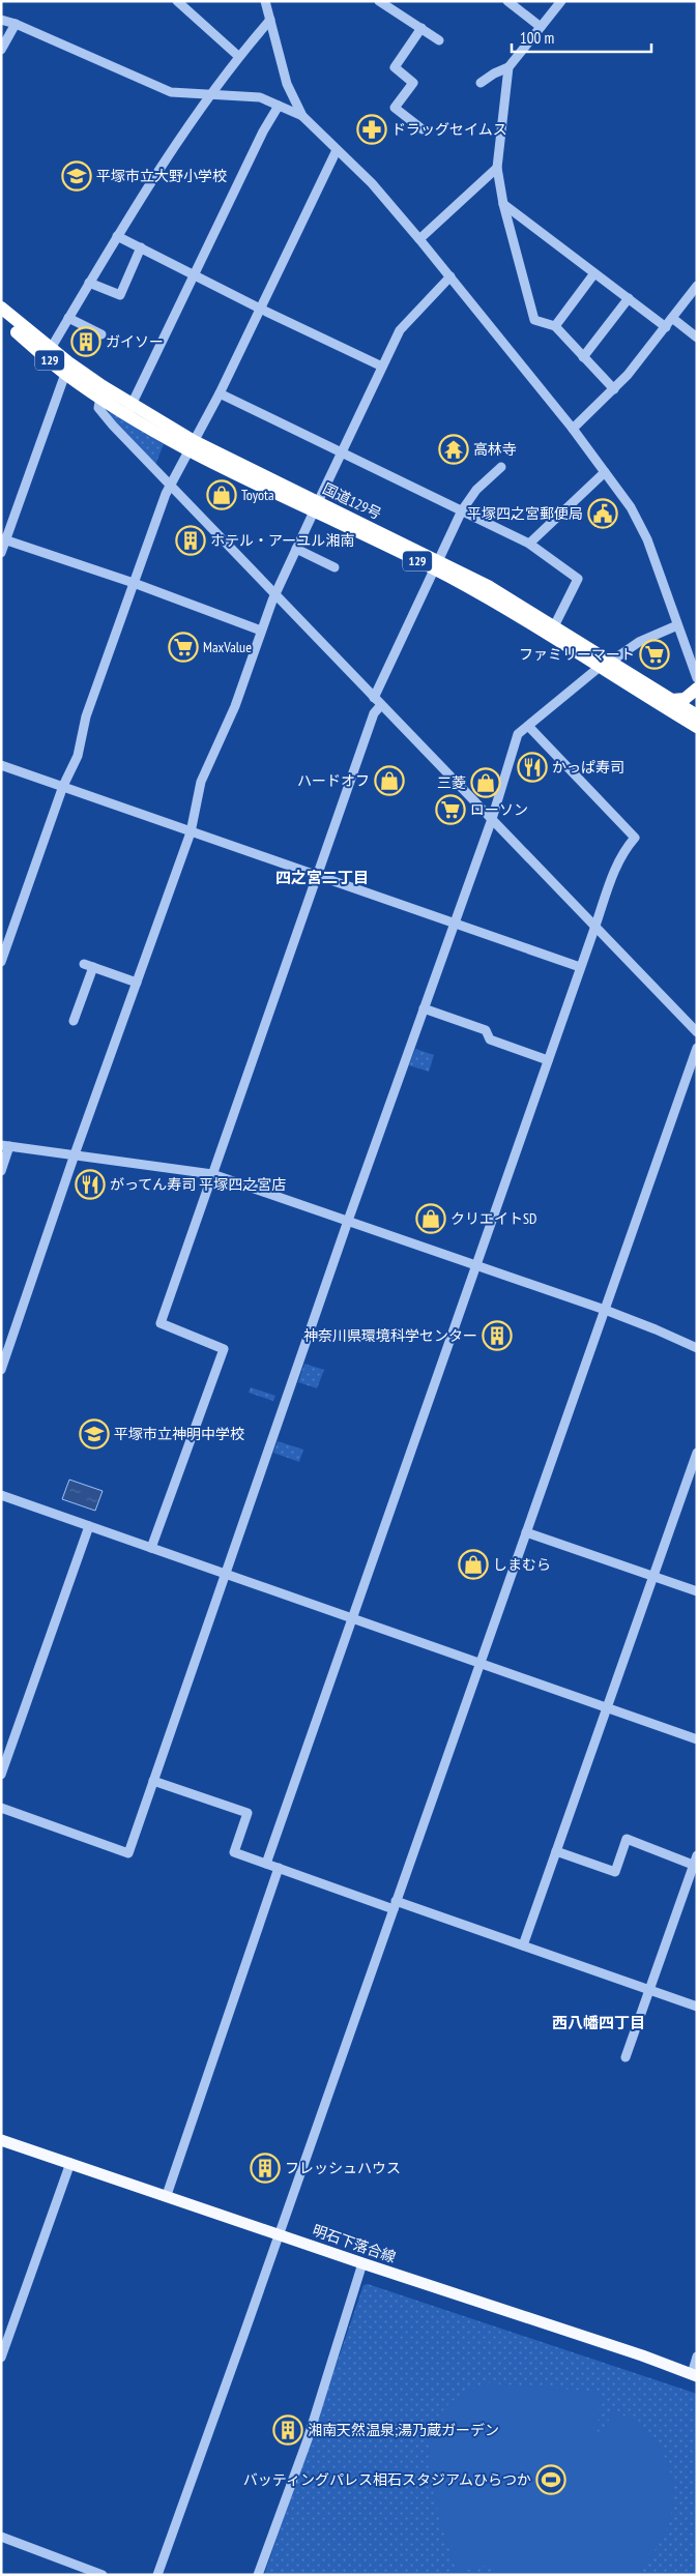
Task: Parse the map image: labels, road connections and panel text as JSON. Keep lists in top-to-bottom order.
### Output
{
  "streets": {
    "highway": ["129", "国道129号"],
    "main road": ["明石下落合線"]
  },
  "districts": ["四之宮二丁目", "西八幡四丁目"],
  "places": {
    "pharmacy": ["ドラッグセイムス"],
    "school or university": ["平塚市立大野小学校", "平塚市立神明中学校"],
    "building": [
      "ガイソー",
      "ホテル・アーユル湘南",
      "神奈川県環境科学センター",
      "フレッシュハウス",
      "湘南天然温泉;湯乃蔵ガーデン"
    ],
    "temple": ["高林寺"],
    "shop": [
      "Toyota",
      "ハードオフ",
      "三菱",
      "クリエイトSD",
      "しまむら"
    ],
    "public building": ["平塚四之宮郵便局"],
    "supermarket": ["MaxValue", "ファミリーマート", "ローソン"],
    "restaurant": ["かっぱ寿司", "がってん寿司 平塚四之宮店"],
    "sports": ["バッティングパレス相石スタジアムひらつか"]
  },
  "scale_bar": "100 m"
}
